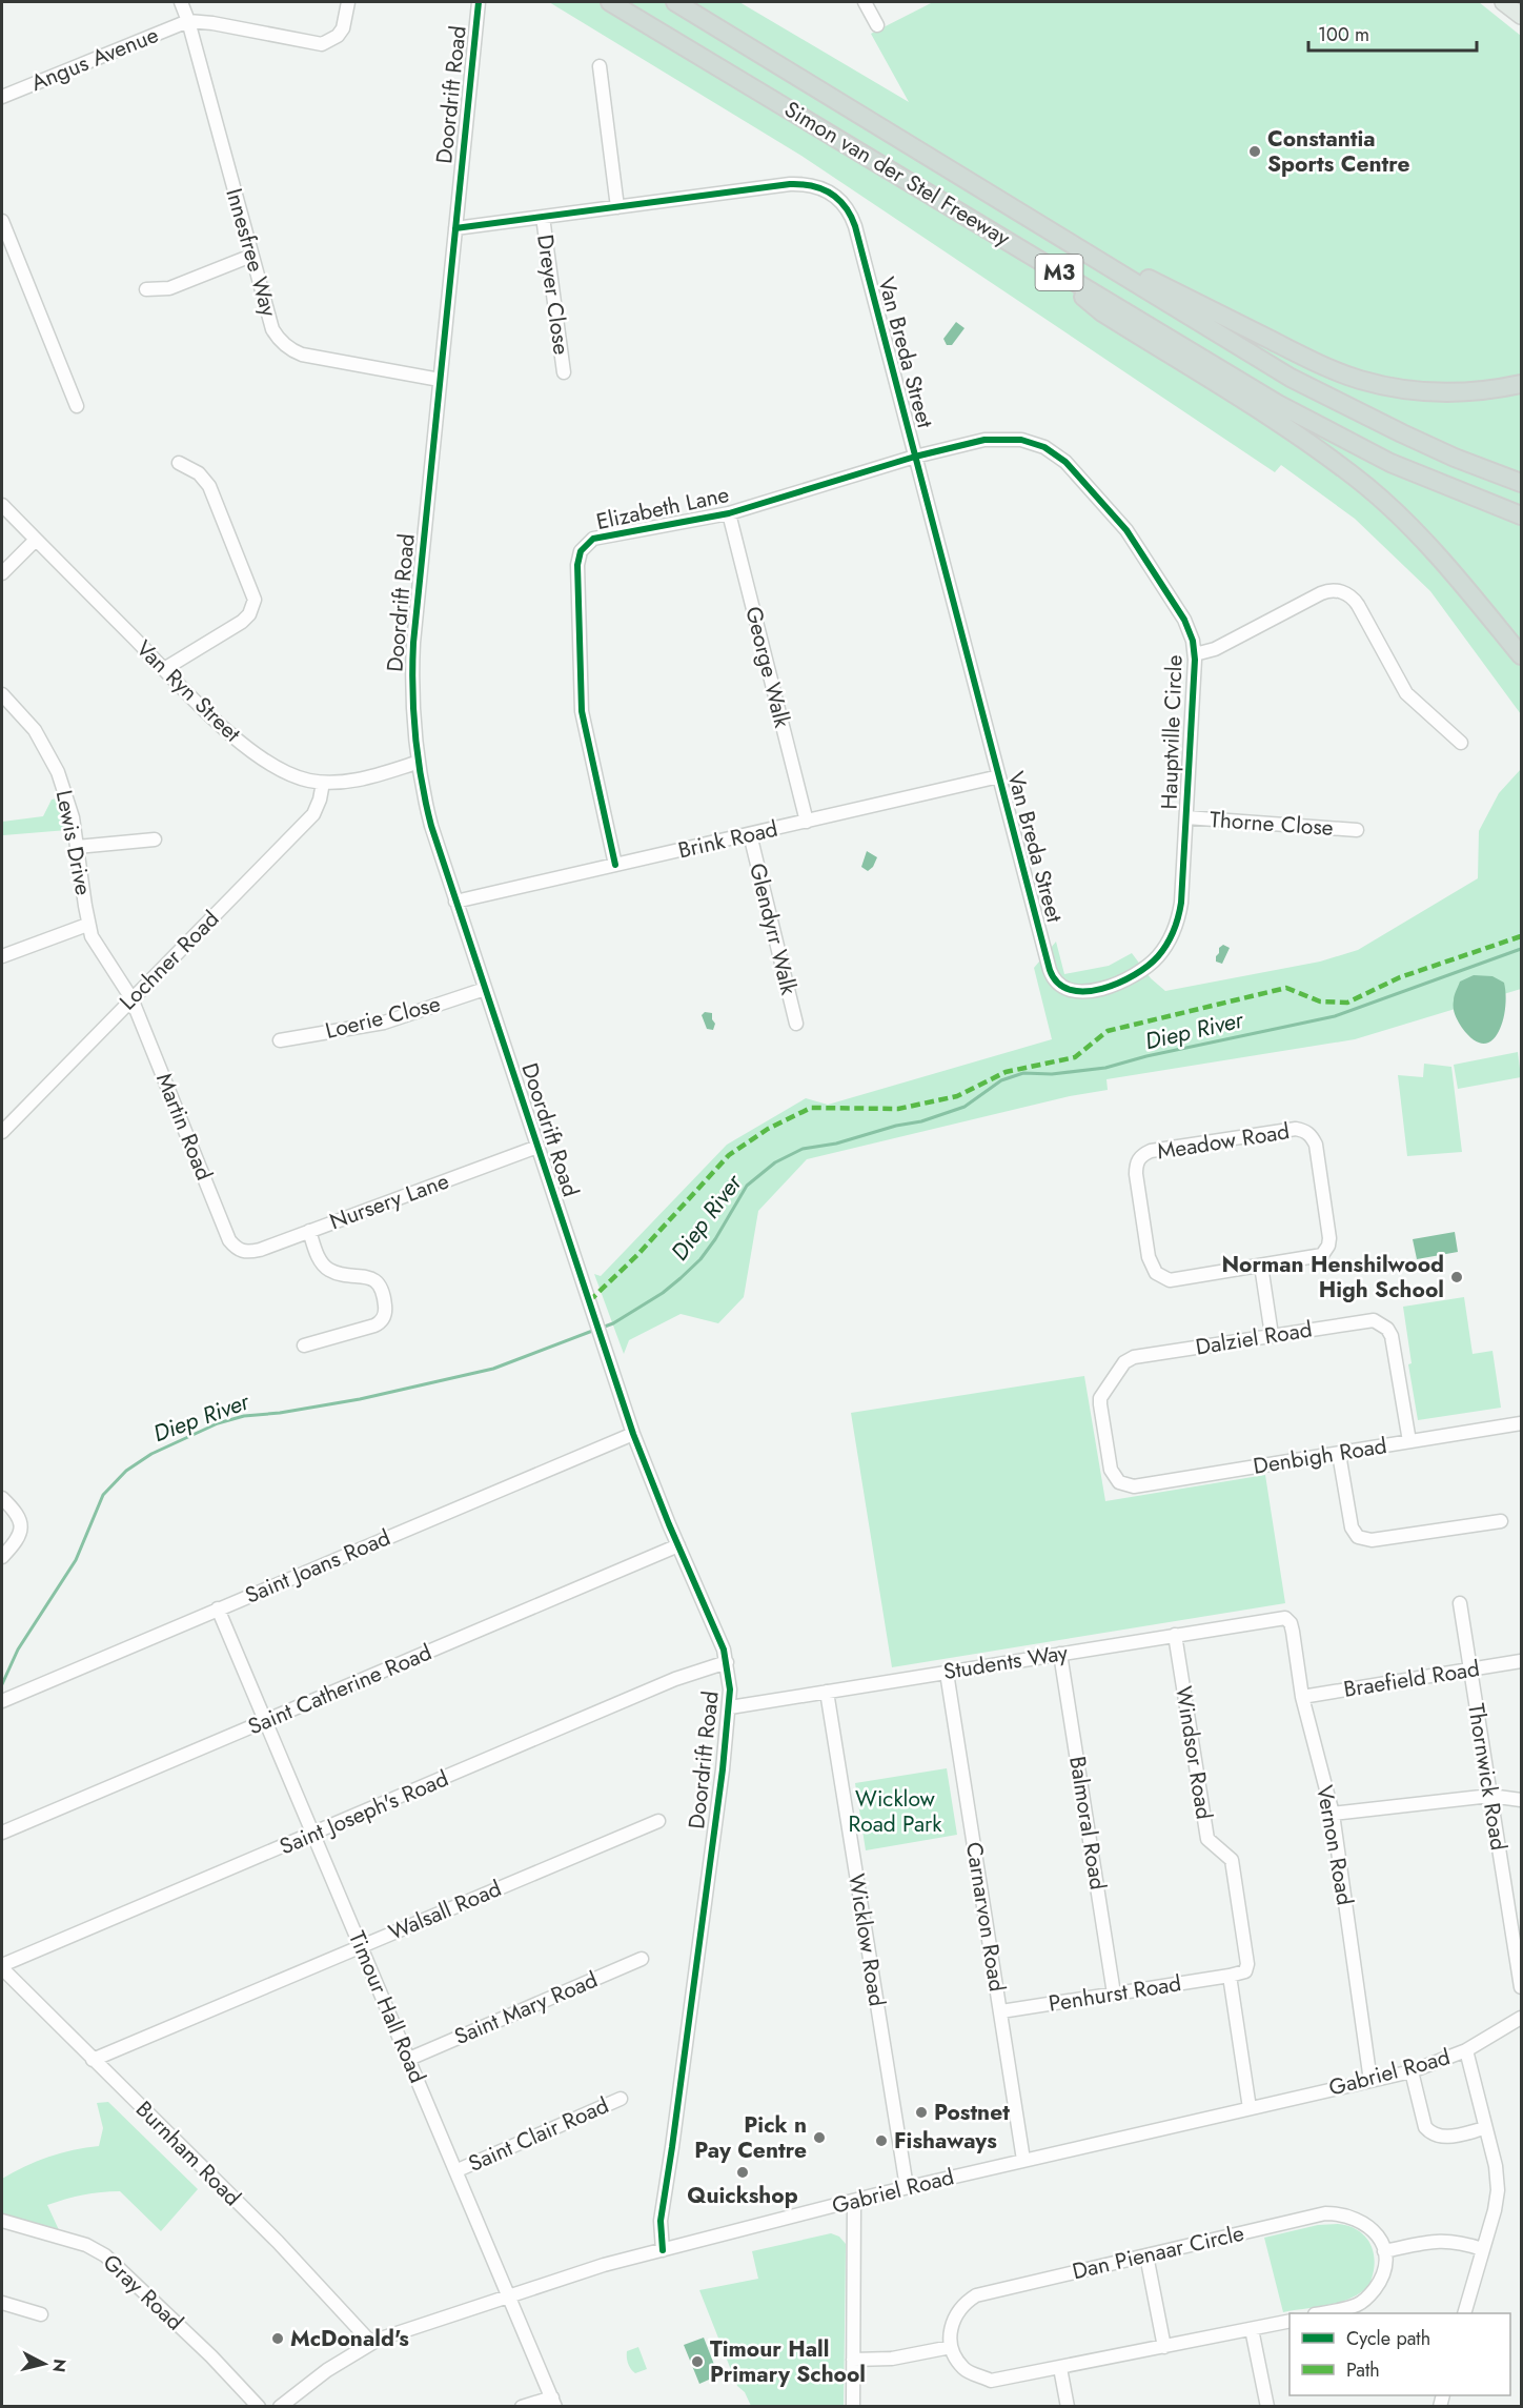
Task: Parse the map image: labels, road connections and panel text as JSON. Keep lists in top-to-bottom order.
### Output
{
  "streets": {
    "highway": ["Simon van der Stel Freeway", "M3"],
    "street": [
      "Angus Avenue",
      "Doordrift Road",
      "Innesfree Way",
      "Dreyer Close",
      "Van Breda Street",
      "Elizabeth Lane",
      "George Walk",
      "Van Ryn Street",
      "Hauptville Circle",
      "Thorne Close",
      "Brink Road",
      "Lewis Drive",
      "Glendyrr Walk",
      "Lochner Road",
      "Loerie Close",
      "Martin Road",
      "Meadow Road",
      "Nursery Lane",
      "Dalziel Road",
      "Denbigh Road",
      "Saint Joans Road",
      "Students Way",
      "Braefield Road",
      "Saint Catherine Road",
      "Windsor Road",
      "Thornwick Road",
      "Saint Joseph's Road",
      "Balmoral Road",
      "Vernon Road",
      "Walsall Road",
      "Carnarvon Road",
      "Wicklow Road",
      "Penhurst Road",
      "Timour Hall Road",
      "Saint Mary Road",
      "Gabriel Road",
      "Saint Clair Road",
      "Burnham Road",
      "Dan Pienaar Circle",
      "Gray Road"
    ]
  },
  "crossings": [
    ["Angus Avenue", "Innesfree Way"],
    ["Doordrift Road", "Innesfree Way"],
    ["Doordrift Road", "Van Breda Street"],
    ["Doordrift Road", "Van Ryn Street"],
    ["Doordrift Road", "Brink Road"],
    ["Doordrift Road", "Loerie Close"],
    ["Doordrift Road", "Nursery Lane"],
    ["Doordrift Road", "Saint Joans Road"],
    ["Doordrift Road", "Students Way"],
    ["Doordrift Road", "Saint Catherine Road"],
    ["Doordrift Road", "Saint Joseph's Road"],
    ["Doordrift Road", "Gabriel Road"],
    ["Dreyer Close", "Van Breda Street"],
    ["Van Breda Street", "Elizabeth Lane"],
    ["Van Breda Street", "Hauptville Circle"],
    ["Van Breda Street", "Brink Road"],
    ["Elizabeth Lane", "George Walk"],
    ["Elizabeth Lane", "Hauptville Circle"],
    ["Elizabeth Lane", "Brink Road"],
    ["George Walk", "Brink Road"],
    ["Van Ryn Street", "Lochner Road"],
    ["Hauptville Circle", "Thorne Close"],
    ["Brink Road", "Glendyrr Walk"],
    ["Lewis Drive", "Lochner Road"],
    ["Lewis Drive", "Martin Road"],
    ["Lochner Road", "Martin Road"],
    ["Martin Road", "Nursery Lane"],
    ["Dalziel Road", "Denbigh Road"],
    ["Saint Joans Road", "Timour Hall Road"],
    ["Students Way", "Windsor Road"],
    ["Students Way", "Balmoral Road"],
    ["Students Way", "Vernon Road"],
    ["Students Way", "Carnarvon Road"],
    ["Students Way", "Wicklow Road"],
    ["Braefield Road", "Thornwick Road"],
    ["Braefield Road", "Vernon Road"],
    ["Saint Catherine Road", "Timour Hall Road"],
    ["Windsor Road", "Penhurst Road"],
    ["Saint Joseph's Road", "Timour Hall Road"],
    ["Saint Joseph's Road", "Burnham Road"],
    ["Balmoral Road", "Penhurst Road"],
    ["Vernon Road", "Gabriel Road"],
    ["Walsall Road", "Timour Hall Road"],
    ["Walsall Road", "Burnham Road"],
    ["Carnarvon Road", "Penhurst Road"],
    ["Carnarvon Road", "Gabriel Road"],
    ["Wicklow Road", "Gabriel Road"],
    ["Timour Hall Road", "Saint Mary Road"],
    ["Timour Hall Road", "Gabriel Road"],
    ["Timour Hall Road", "Saint Clair Road"],
    ["Gabriel Road", "Burnham Road"]
  ],
  "water": ["Diep River"],
  "parks": ["Wicklow Road Park"],
  "places": [
    "Constantia Sports Centre",
    "Norman Henshilwood High School",
    "Postnet",
    "Pick n Pay Centre",
    "Fishaways",
    "Quickshop",
    "McDonald's",
    "Timour Hall Primary School"
  ],
  "legend": ["Cycle path", "Path"],
  "scale_bar": "100 m",
  "north": "right"
}
